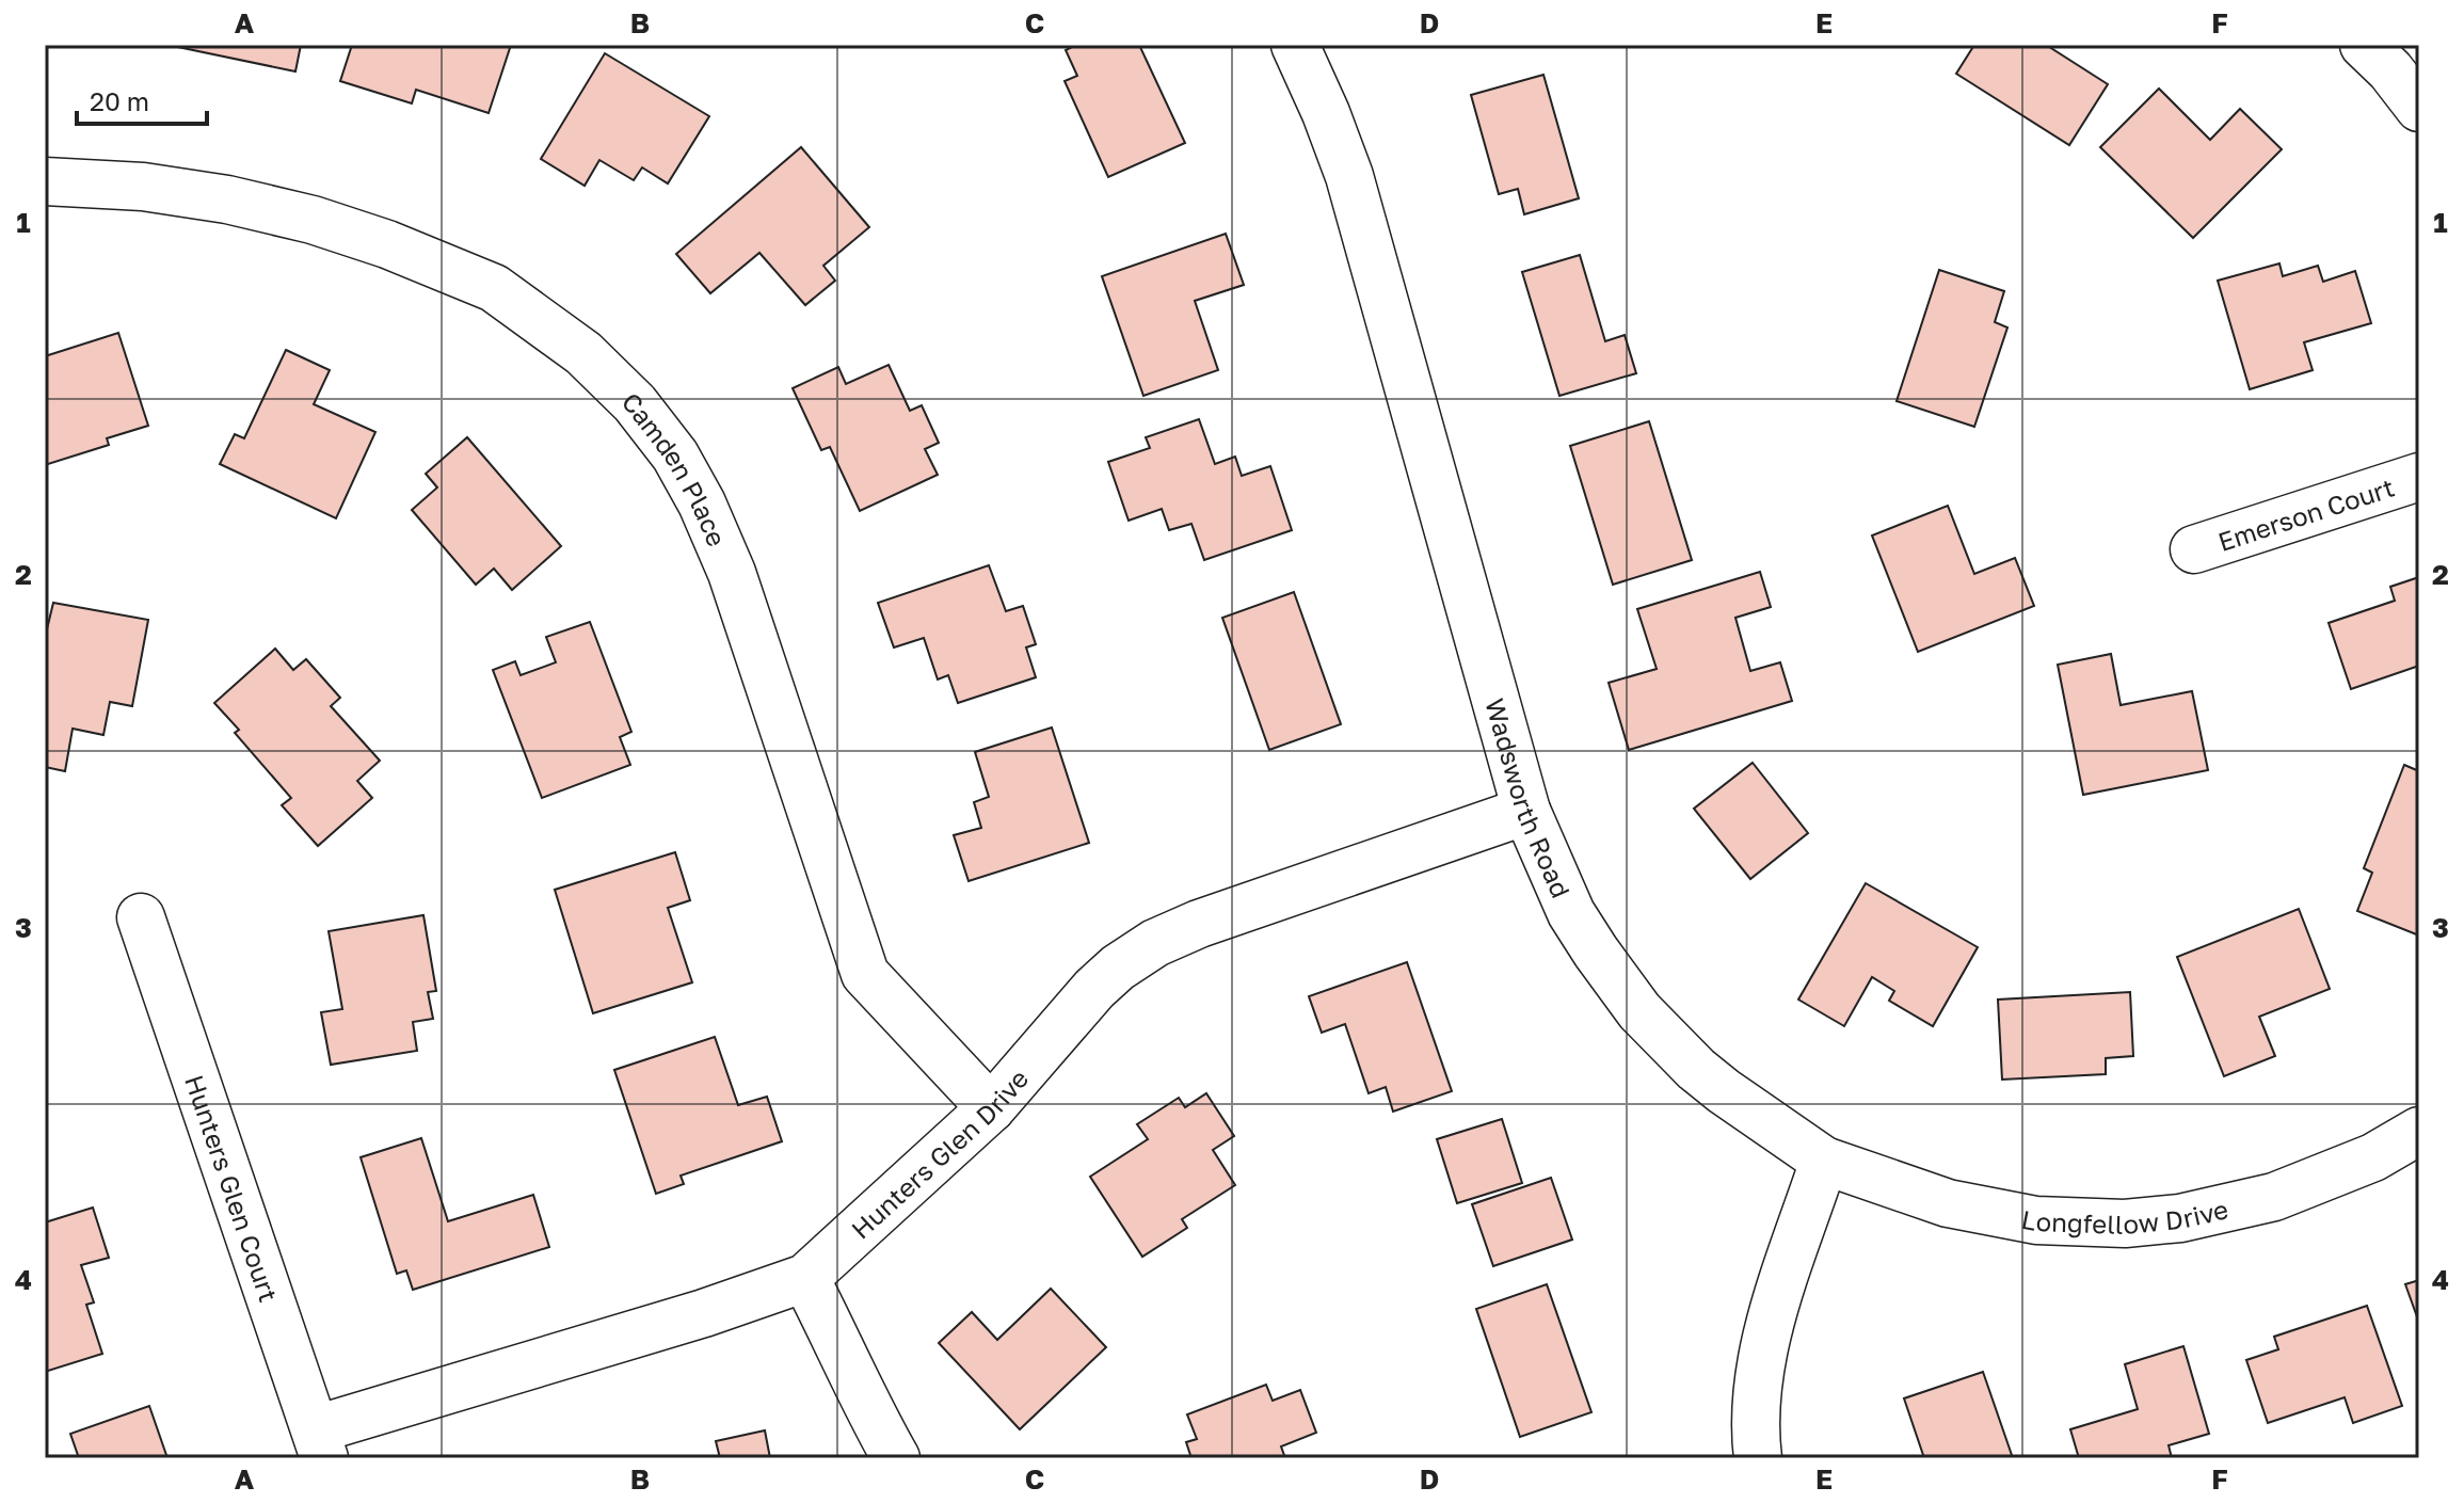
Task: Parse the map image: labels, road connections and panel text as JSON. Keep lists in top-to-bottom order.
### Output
{
  "streets": {
    "street": [
      "Camden Place",
      "Emerson Court",
      "Wadsworth Road",
      "Hunters Glen Drive",
      "Hunters Glen Court",
      "Longfellow Drive"
    ]
  },
  "crossings": [
    ["Camden Place", "Hunters Glen Drive"],
    ["Wadsworth Road", "Hunters Glen Drive"],
    ["Wadsworth Road", "Longfellow Drive"],
    ["Hunters Glen Drive", "Hunters Glen Court"]
  ],
  "scale_bar": "20 m",
  "grid": {
    "columns": [
      "A",
      "B",
      "C",
      "D",
      "E",
      "F"
    ],
    "rows": [
      "1",
      "2",
      "3",
      "4"
    ]
  }
}
